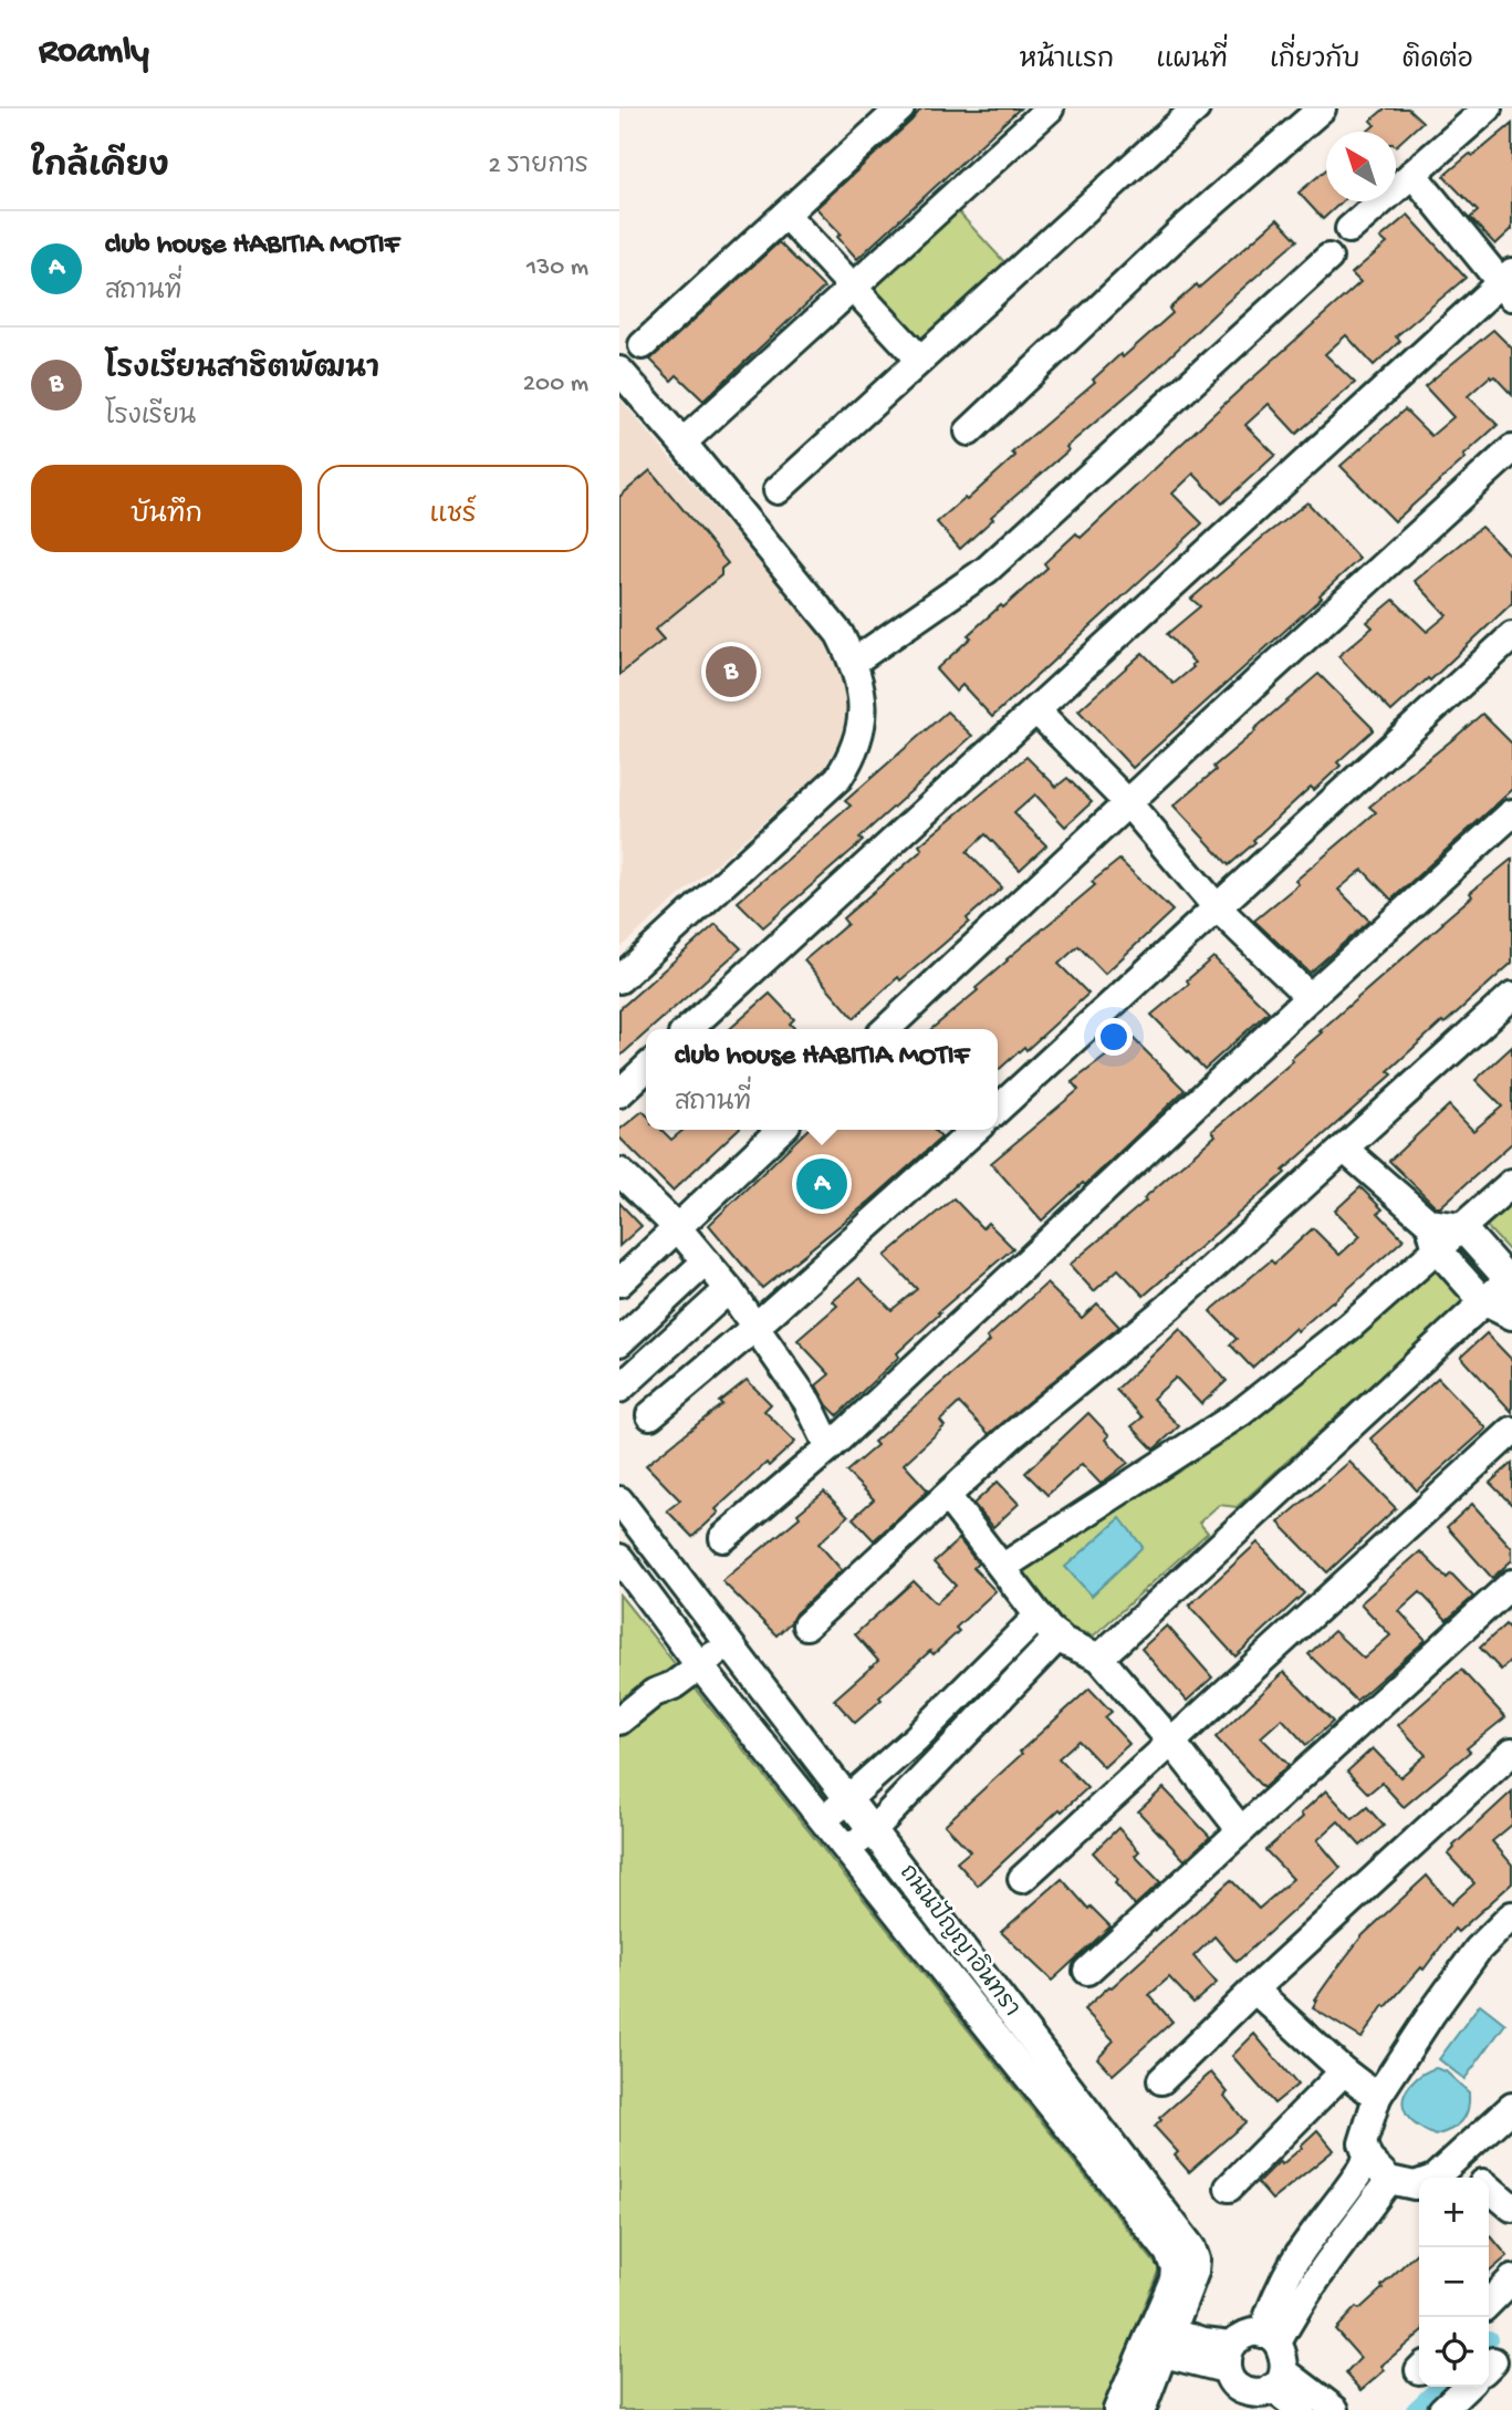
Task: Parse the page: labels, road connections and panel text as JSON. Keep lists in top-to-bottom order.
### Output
{
  "streets": {
    "street": ["ถนนปัญญาอินทรา"]
  },
  "north": "top left",
  "page": {
    "header": "Roamly",
    "nav": [
      "หน้าแรก",
      "แผนที่",
      "เกี่ยวกับ",
      "ติดต่อ"
    ],
    "heading": ["ใกล้เคียง", "2 รายการ"],
    "list": [
      {
        "mark": "A",
        "name": "club house HABITIA MOTIF",
        "note": "สถานที่",
        "value": "130 m"
      },
      {
        "mark": "B",
        "name": "โรงเรียนสาธิตพัฒนา",
        "note": "โรงเรียน",
        "value": "200 m"
      }
    ],
    "buttons": ["บันทึก", "แชร์"],
    "pins": ["B", "A"],
    "popup": ["club house HABITIA MOTIF", "สถานที่"],
    "map_buttons": ["+", "−"]
  }
}
